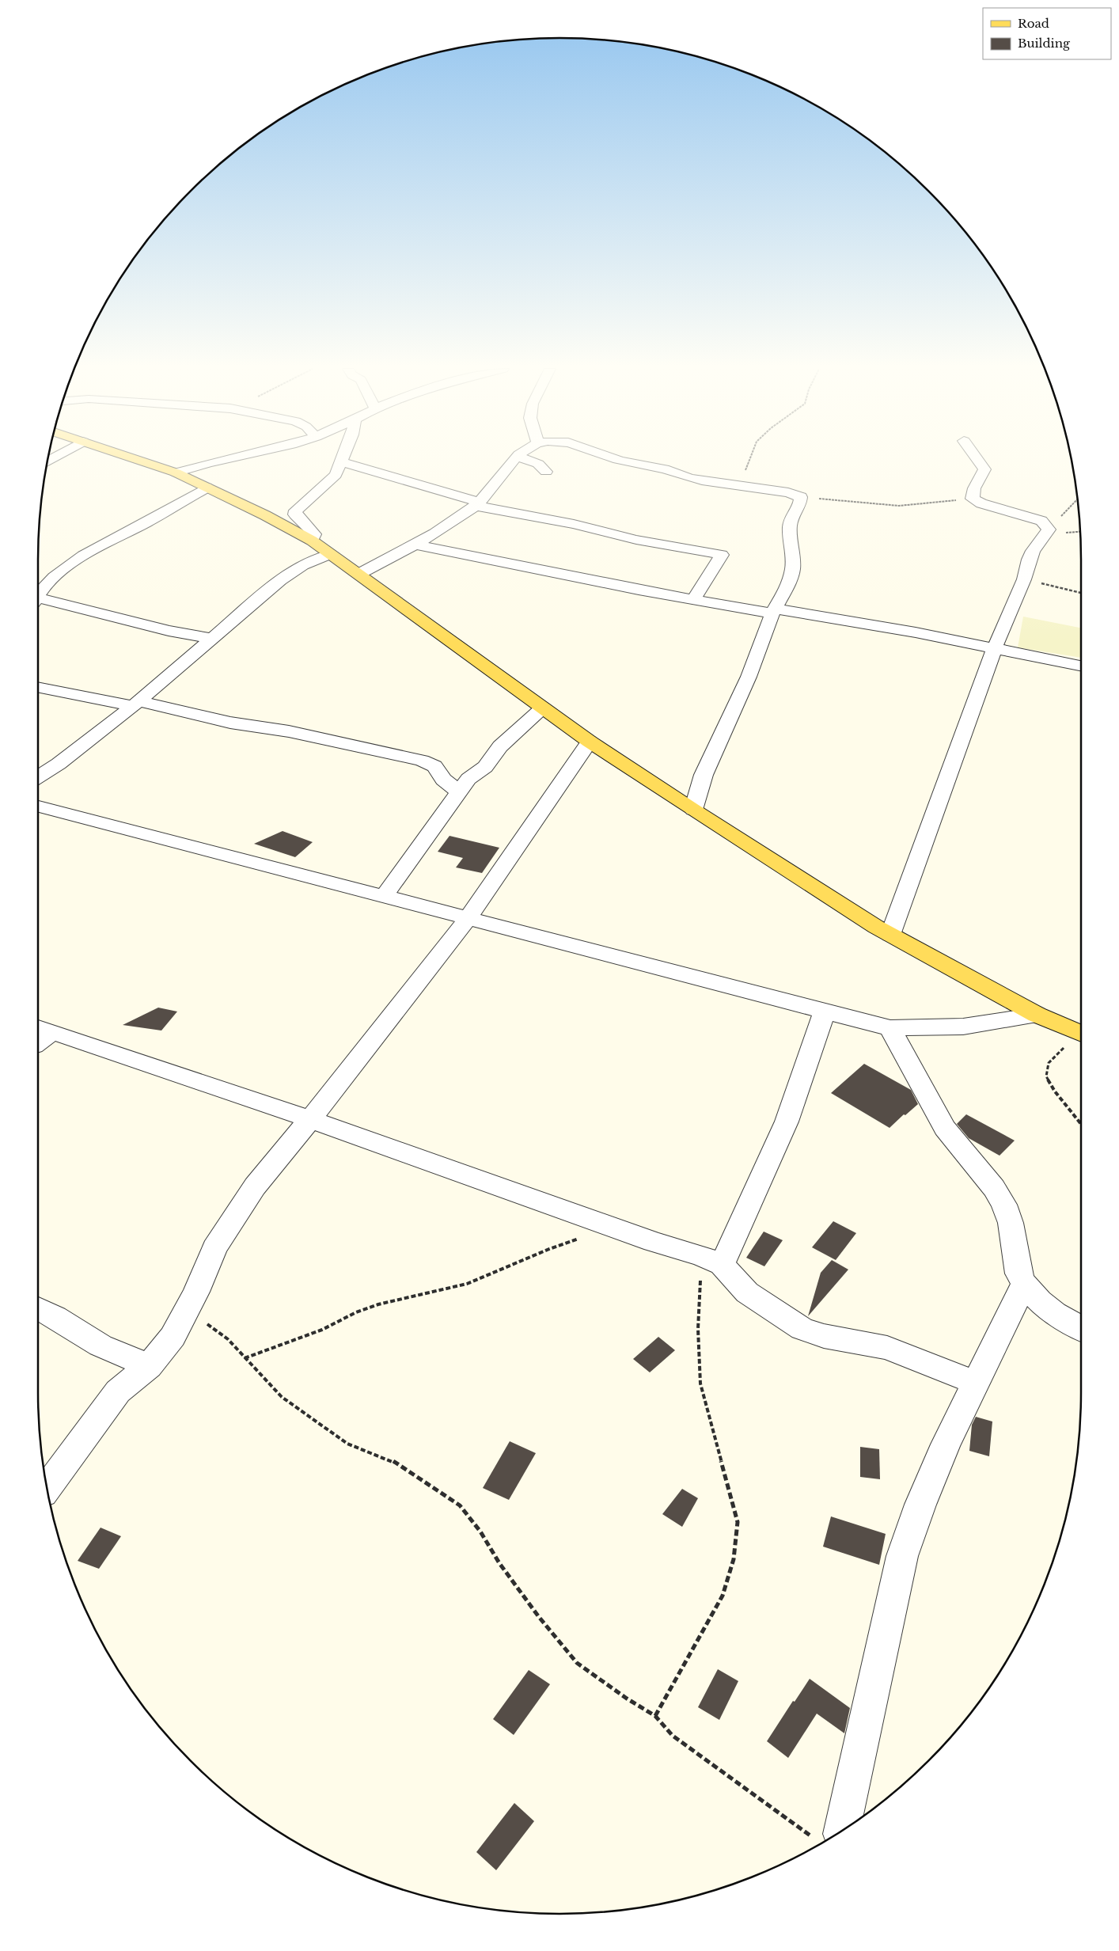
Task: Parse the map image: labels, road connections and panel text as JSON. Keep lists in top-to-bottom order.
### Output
{
  "legend": ["Road", "Building"]
}
